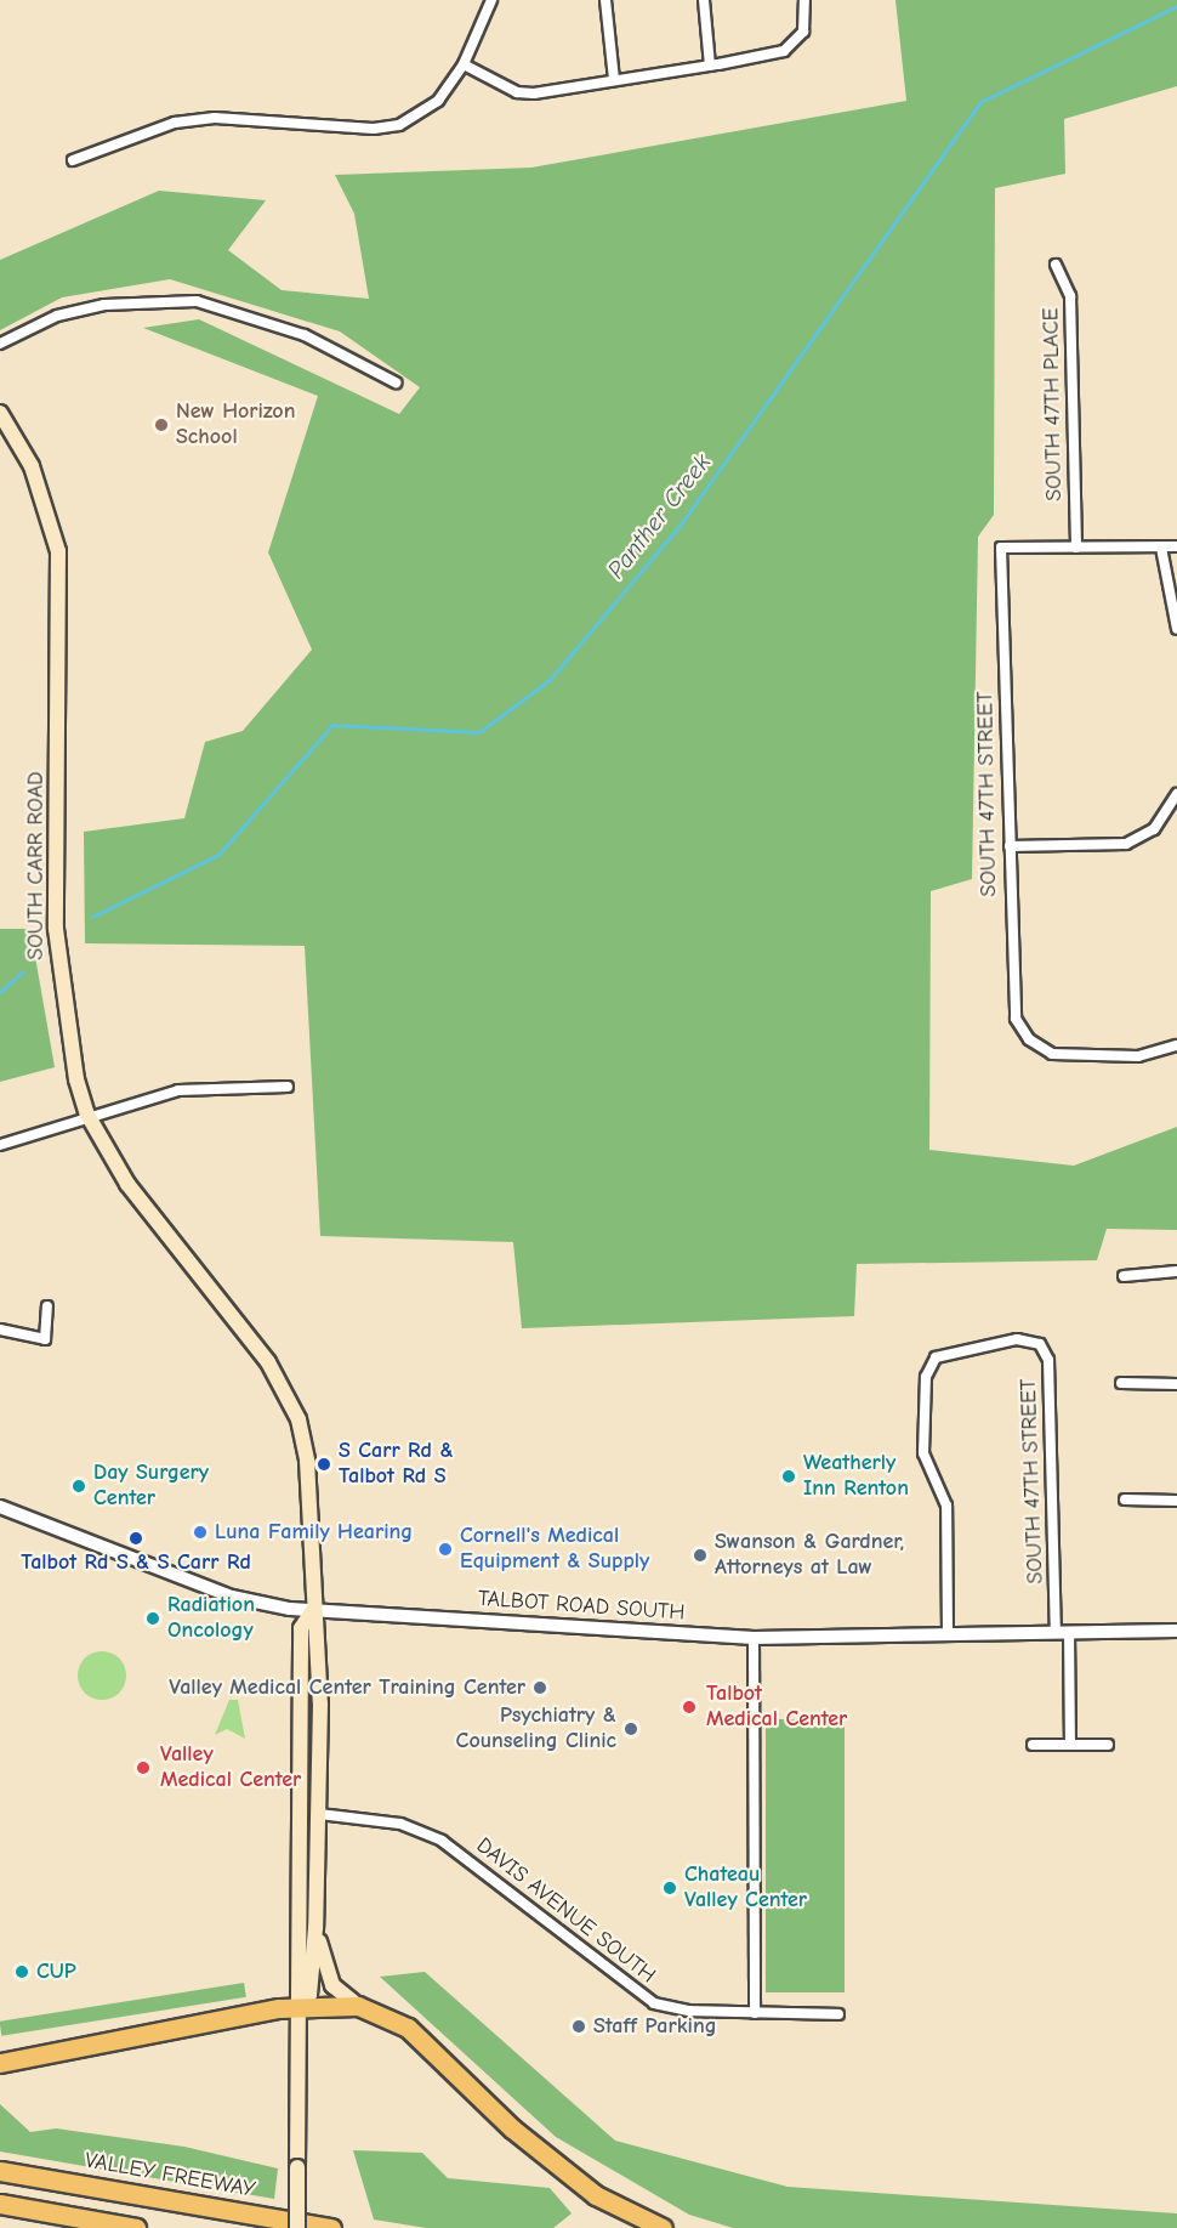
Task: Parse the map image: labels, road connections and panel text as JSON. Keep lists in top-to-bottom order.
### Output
{
  "streets": {
    "highway": ["VALLEY FREEWAY"],
    "main road": ["SOUTH CARR ROAD"],
    "street": [
      "SOUTH 47TH PLACE",
      "SOUTH 47TH STREET",
      "TALBOT ROAD SOUTH",
      "DAVIS AVENUE SOUTH"
    ]
  },
  "crossings": [
    ["SOUTH 47TH PLACE", "SOUTH 47TH STREET"],
    ["SOUTH 47TH STREET", "TALBOT ROAD SOUTH"],
    ["SOUTH CARR ROAD", "TALBOT ROAD SOUTH"]
  ],
  "water": ["Panther Creek"],
  "places": [
    "New Horizon School",
    "S Carr Rd & Talbot Rd S",
    "Weatherly Inn Renton",
    "Day Surgery Center",
    "Luna Family Hearing",
    "Talbot Rd S & S Carr Rd",
    "Cornell's Medical Equipment & Supply",
    "Swanson & Gardner, Attorneys at Law",
    "Radiation Oncology",
    "Valley Medical Center Training Center",
    "Talbot Medical Center",
    "Psychiatry & Counseling Clinic",
    "Valley Medical Center",
    "Chateau Valley Center",
    "CUP",
    "Staff Parking"
  ]
}
